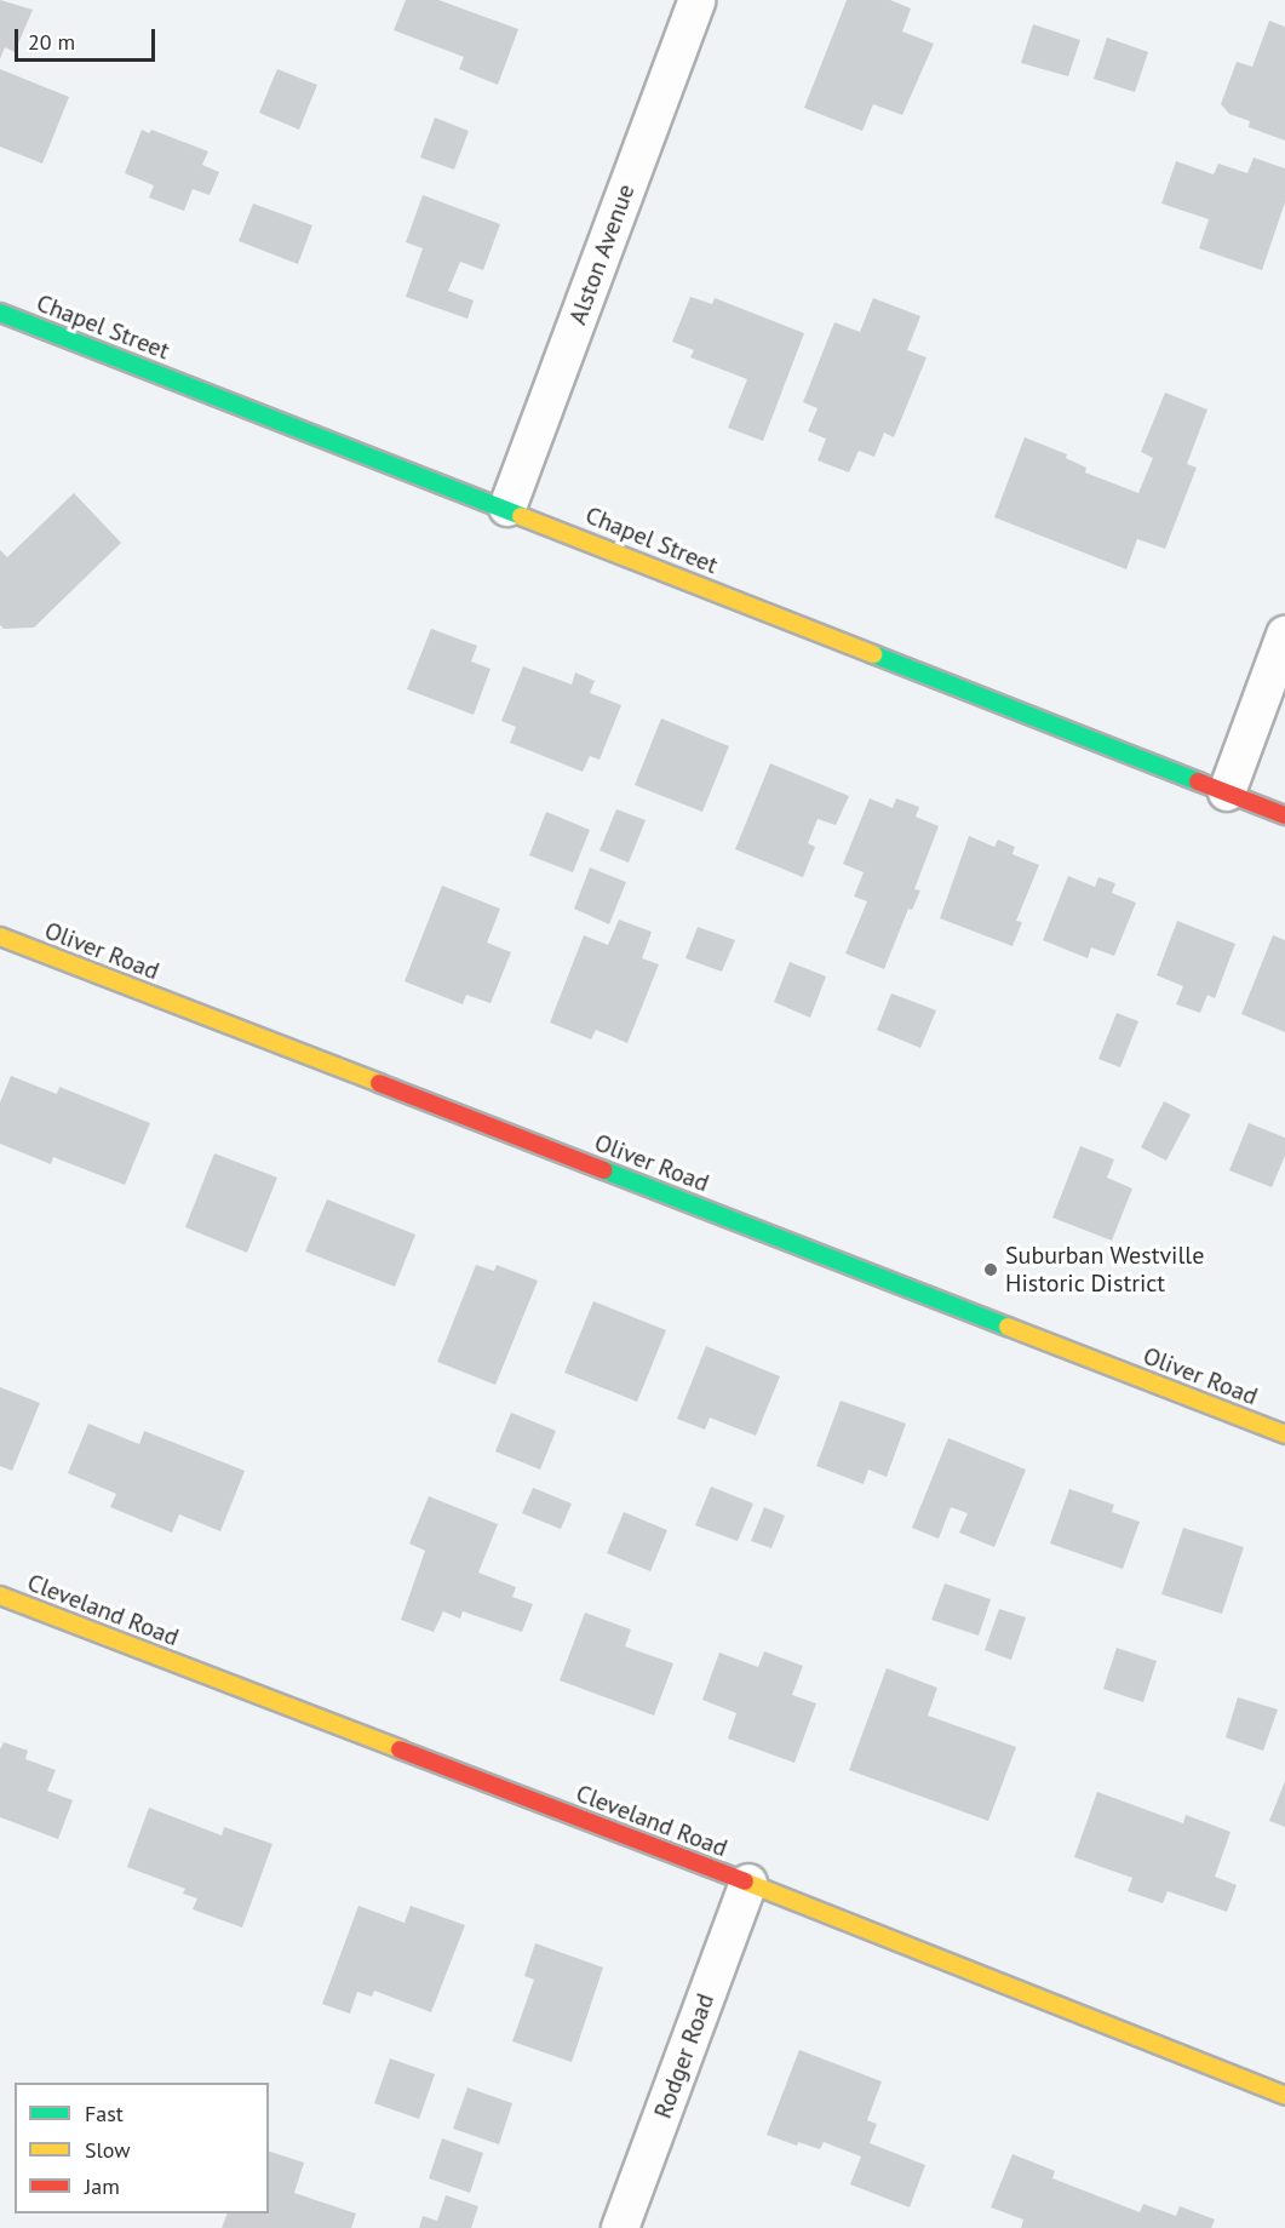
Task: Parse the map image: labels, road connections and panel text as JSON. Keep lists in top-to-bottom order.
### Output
{
  "streets": {
    "street": [
      "Alston Avenue",
      "Chapel Street",
      "Oliver Road",
      "Cleveland Road",
      "Rodger Road"
    ]
  },
  "crossings": [
    ["Alston Avenue", "Chapel Street"],
    ["Cleveland Road", "Rodger Road"]
  ],
  "places": ["Suburban Westville Historic District"],
  "legend": ["Fast", "Slow", "Jam"],
  "scale_bar": "20 m"
}
